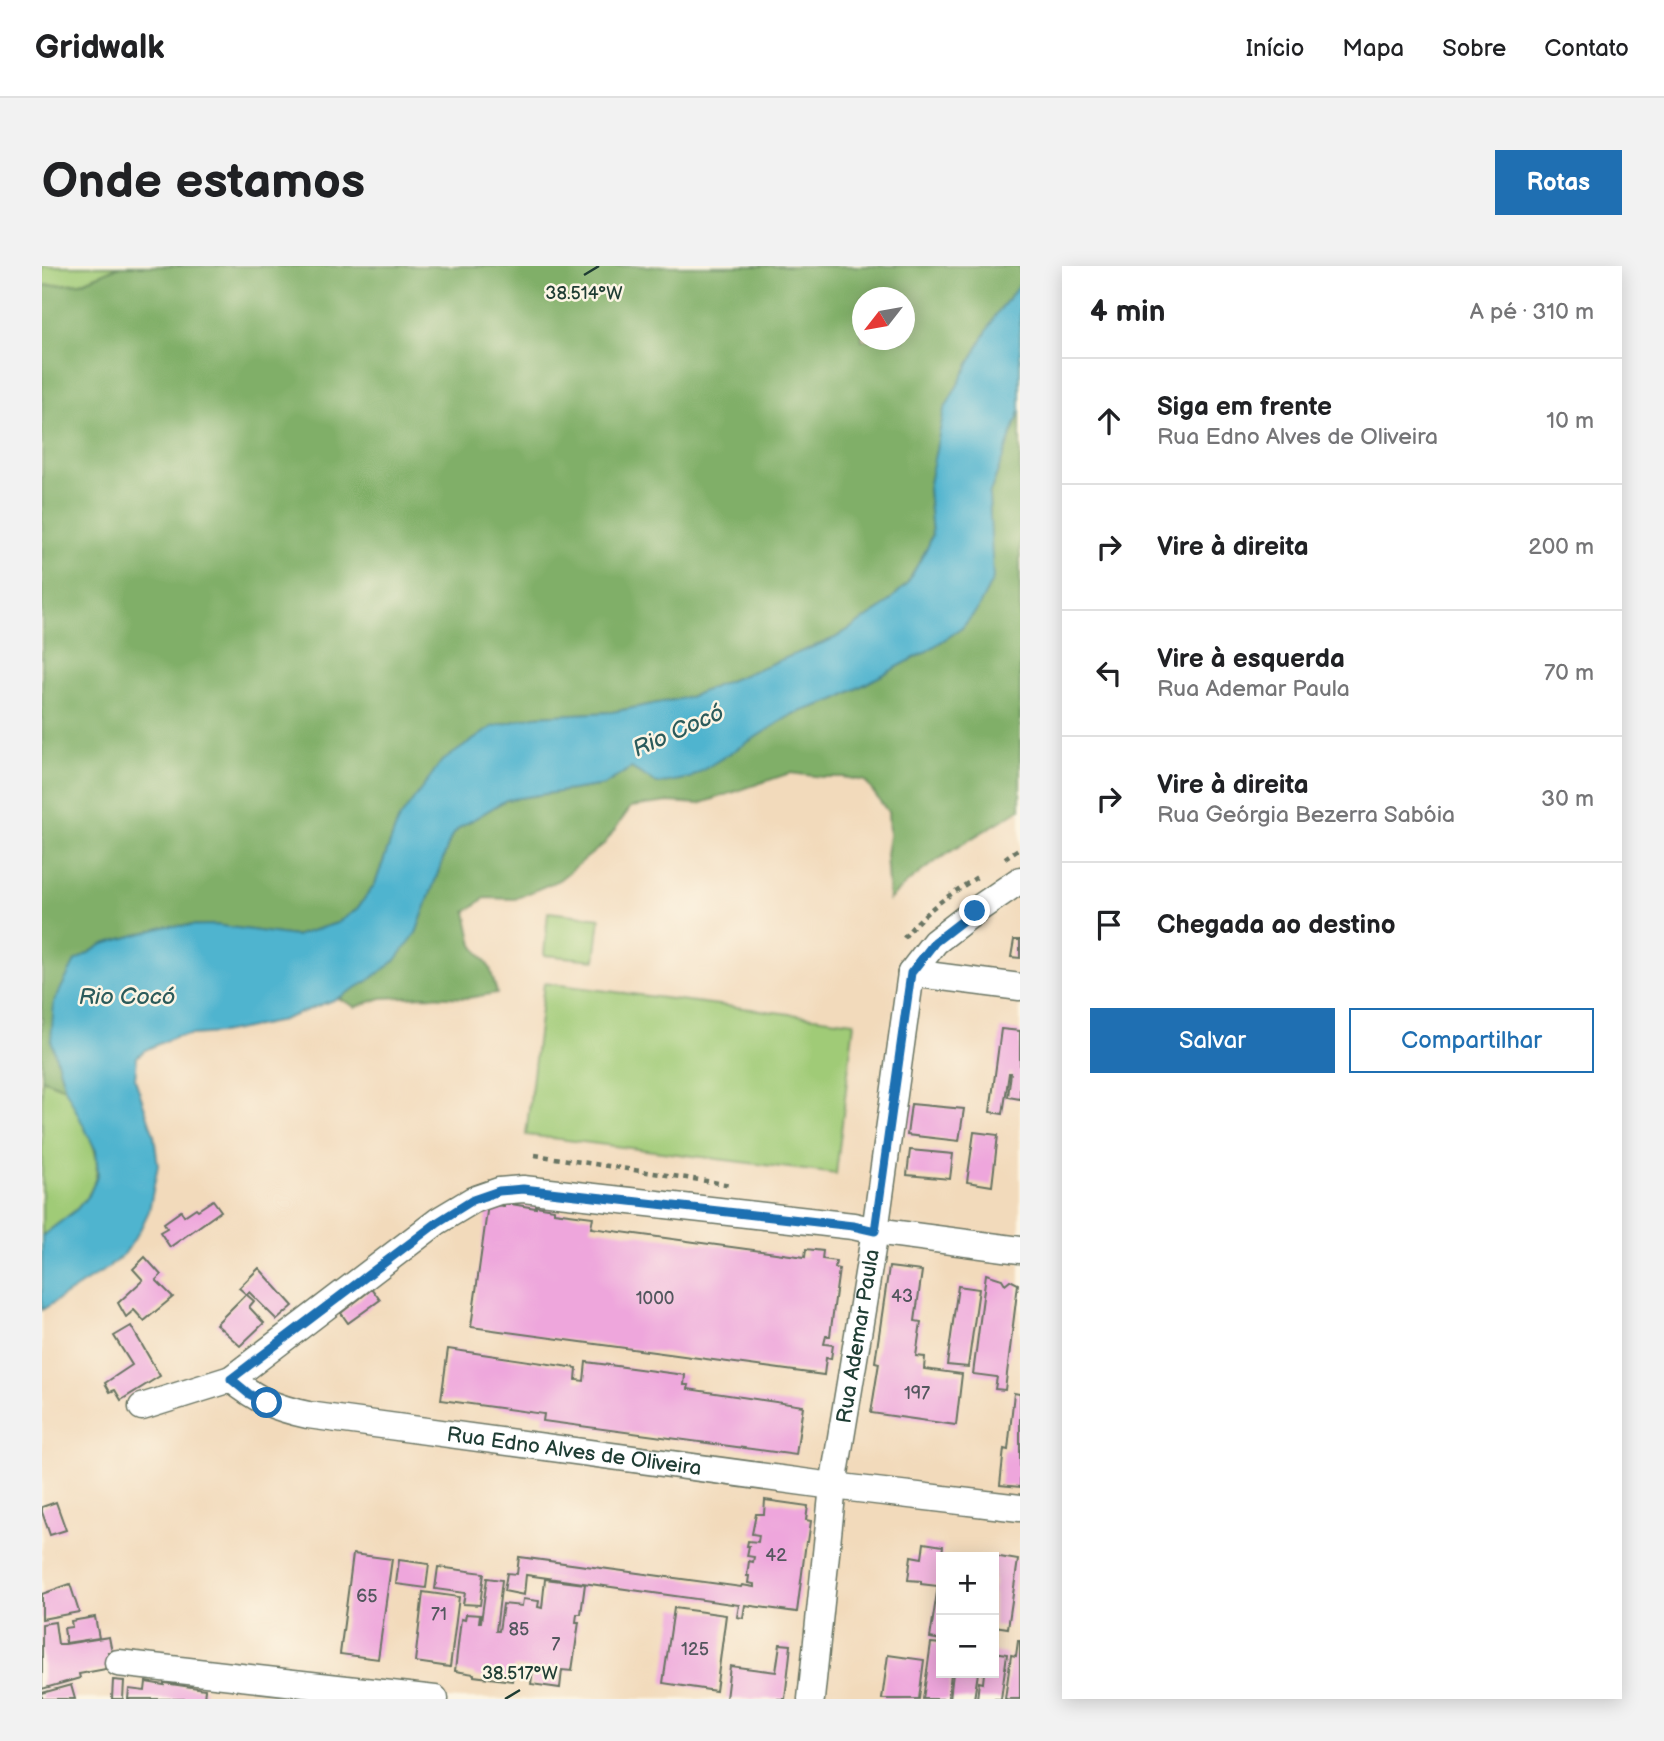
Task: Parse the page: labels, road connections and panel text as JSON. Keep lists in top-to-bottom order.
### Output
{
  "streets": {
    "street": ["Rua Ademar Paula", "Rua Edno Alves de Oliveira"]
  },
  "crossings": [
    ["Rua Ademar Paula", "Rua Edno Alves de Oliveira"]
  ],
  "water": ["Rio Cocó"],
  "house_numbers": [
    "43",
    "1000",
    "197",
    "42",
    "65",
    "71",
    "85",
    "7",
    "125"
  ],
  "north": "bottom left",
  "page": {
    "header": "Gridwalk",
    "nav": [
      "Início",
      "Mapa",
      "Sobre",
      "Contato"
    ],
    "buttons": [
      "Rotas",
      ["Salvar", "Compartilhar"]
    ],
    "title": "Onde estamos",
    "heading": ["4 min", "A pé · 310 m"],
    "list": [
      ["Siga em frente", "Rua Edno Alves de Oliveira", "10 m"],
      ["Vire à direita", "200 m"],
      ["Vire à esquerda", "Rua Ademar Paula", "70 m"],
      ["Vire à direita", "Rua Geórgia Bezerra Sabóia", "30 m"],
      "Chegada ao destino"
    ],
    "map_buttons": ["+", "−"]
  },
  "coordinates": ["38.514°W", "38.517°W"]
}
